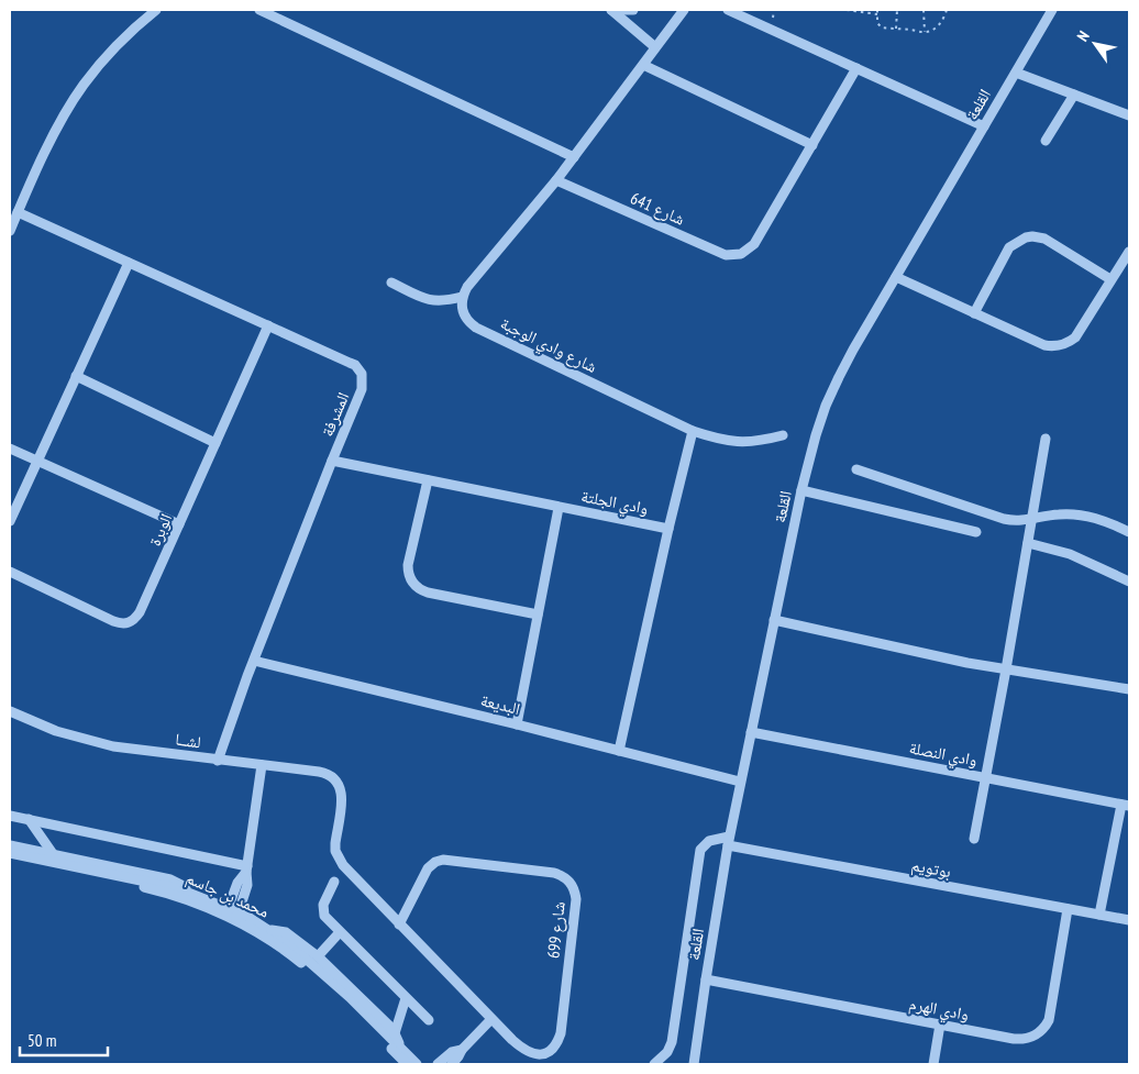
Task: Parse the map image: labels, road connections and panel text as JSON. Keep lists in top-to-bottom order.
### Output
{
  "streets": {
    "street": [
      "القلعة",
      "شارع 641",
      "شارع وادي الوجبة",
      "المشرفة",
      "وادي الجلتة",
      "الوبرة",
      "البديعة",
      "لشــا",
      "وادي النصلة",
      "بوتويم",
      "محمد بن جاسم",
      "شارع 699",
      "وادي الهرم"
    ]
  },
  "crossings": [
    ["القلعة", "البديعة"],
    ["القلعة", "وادي النصلة"],
    ["القلعة", "بوتويم"],
    ["القلعة", "وادي الهرم"],
    ["المشرفة", "وادي الجلتة"],
    ["المشرفة", "الوبرة"],
    ["المشرفة", "البديعة"],
    ["المشرفة", "لشــا"],
    ["لشــا", "شارع 699"],
    ["بوتويم", "وادي الهرم"]
  ],
  "scale_bar": "50 m",
  "north": "top left"
}
